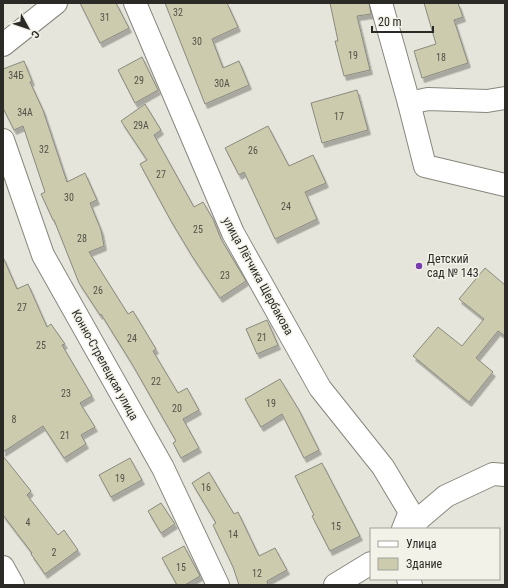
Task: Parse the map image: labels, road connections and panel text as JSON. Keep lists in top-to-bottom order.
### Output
{
  "streets": {
    "street": ["улица Лётчика Щербакова", "Конно-Стрелецкая улица"]
  },
  "places": ["Детский сад № 143"],
  "house_numbers": [
    "32",
    "31",
    "30",
    "19",
    "18",
    "34Б",
    "29",
    "30А",
    "34А",
    "17",
    "29А",
    "32",
    "26",
    "27",
    "30",
    "24",
    "25",
    "28",
    "23",
    "26",
    "27",
    "21",
    "24",
    "25",
    "22",
    "23",
    "19",
    "20",
    "8",
    "21",
    "19",
    "16",
    "4",
    "15",
    "14",
    "2",
    "15",
    "12"
  ],
  "legend": ["Улица", "Здание"],
  "scale_bar": "20 m",
  "north": "bottom right"
}
